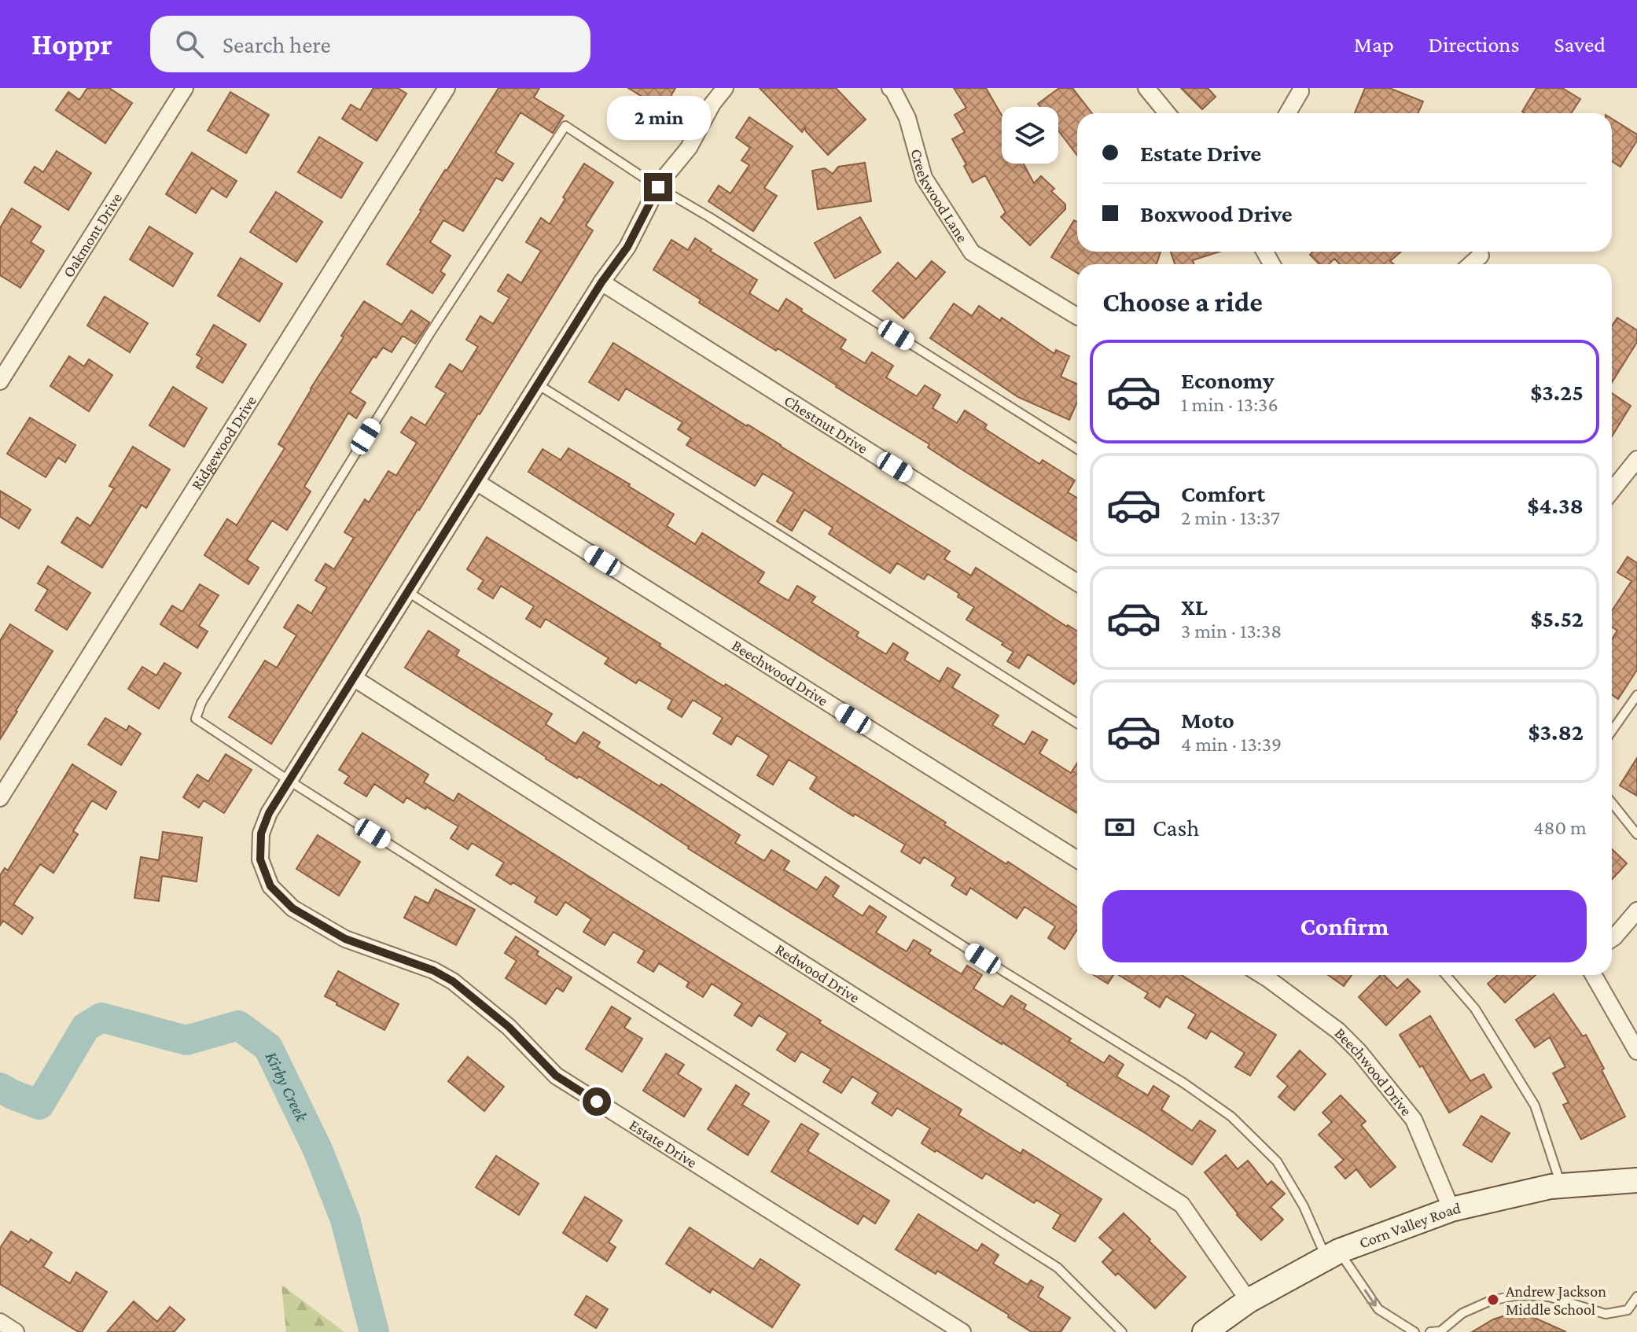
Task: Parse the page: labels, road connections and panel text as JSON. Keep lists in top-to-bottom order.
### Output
{
  "streets": {
    "main road": ["Corn Valley Road"],
    "street": [
      "Creekwood Lane",
      "Oakmont Drive",
      "Chestnut Drive",
      "Ridgewood Drive",
      "Beechwood Drive",
      "Redwood Drive",
      "Estate Drive"
    ]
  },
  "crossings": [
    ["Beechwood Drive", "Corn Valley Road"],
    ["Redwood Drive", "Corn Valley Road"]
  ],
  "water": ["Kirby Creek"],
  "places": ["Andrew Jackson Middle School"],
  "page": {
    "header": "Hoppr",
    "search": "Search here",
    "nav": ["Map", "Directions", "Saved"],
    "bubble": "2 min",
    "banner": ["Estate Drive", "Boxwood Drive"],
    "heading": "Choose a ride",
    "list": [
      {
        "name": "Economy",
        "note": "1 min · 13:36",
        "value": "$3.25"
      },
      {
        "name": "Comfort",
        "note": "2 min · 13:37",
        "value": "$4.38"
      },
      {
        "name": "XL",
        "note": "3 min · 13:38",
        "value": "$5.52"
      },
      {
        "name": "Moto",
        "note": "4 min · 13:39",
        "value": "$3.82"
      }
    ],
    "pay": ["Cash", "480 m"],
    "buttons": "Confirm"
  }
}
